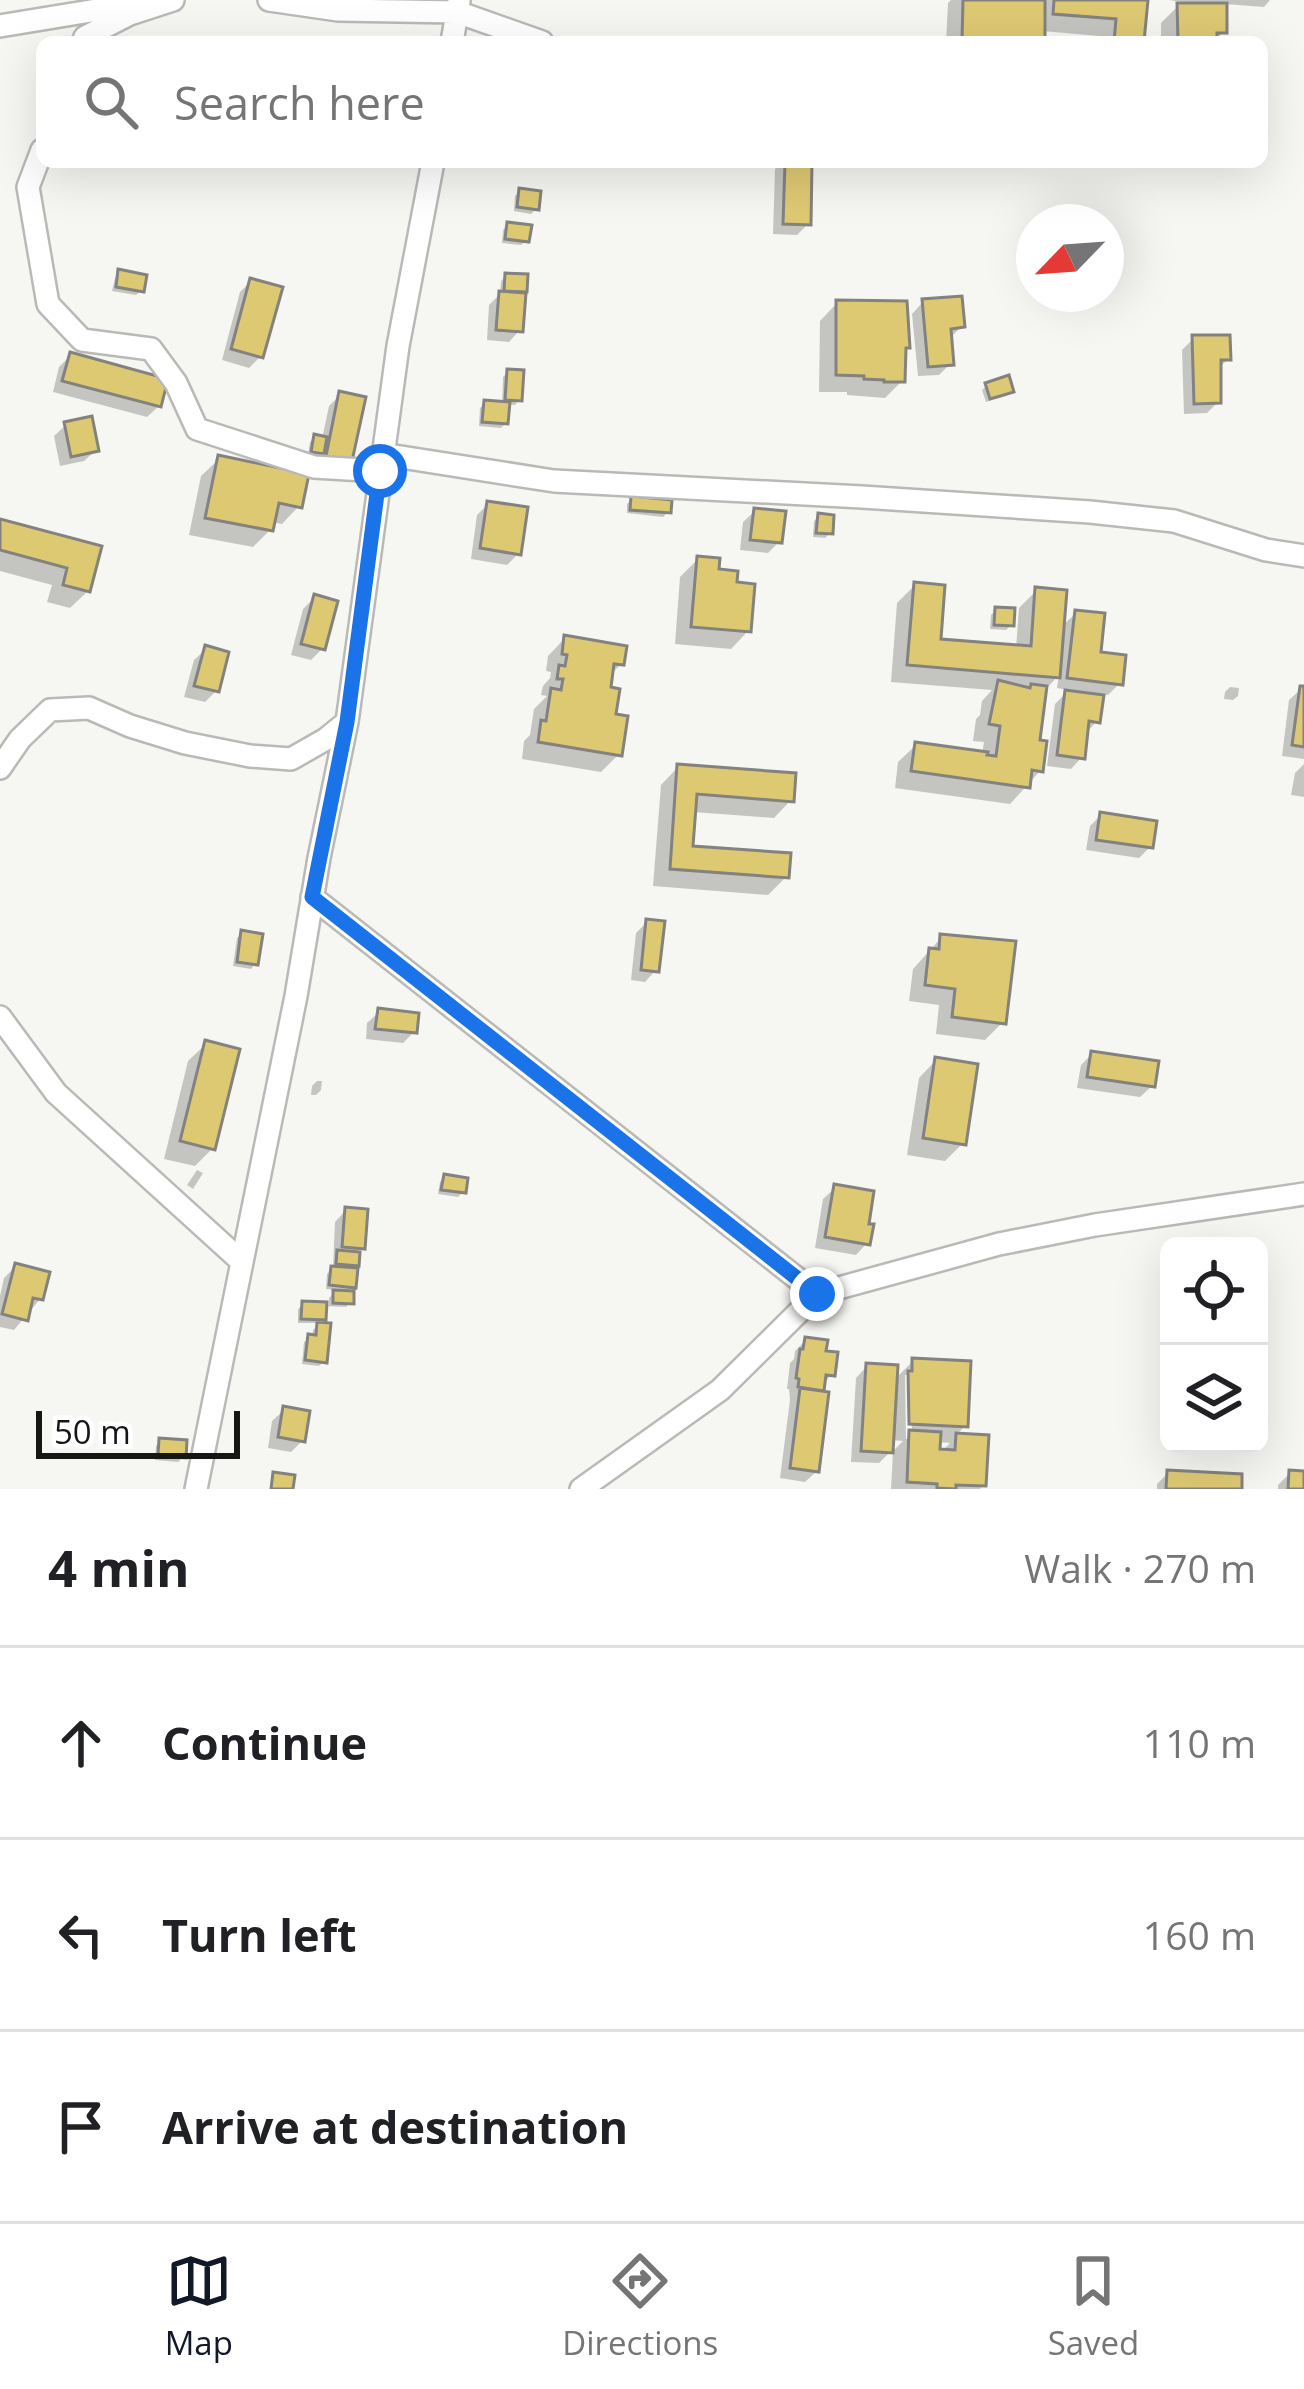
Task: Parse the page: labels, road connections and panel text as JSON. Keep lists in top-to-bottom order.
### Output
{
  "scale_bar": "50 m",
  "north": "bottom left",
  "page": {
    "search": "Search here",
    "scale": "50 m",
    "heading": ["4 min", "Walk · 270 m"],
    "list": [
      ["Continue", "110 m"],
      ["Turn left", "160 m"],
      "Arrive at destination"
    ],
    "nav": ["Map", "Directions", "Saved"]
  }
}
